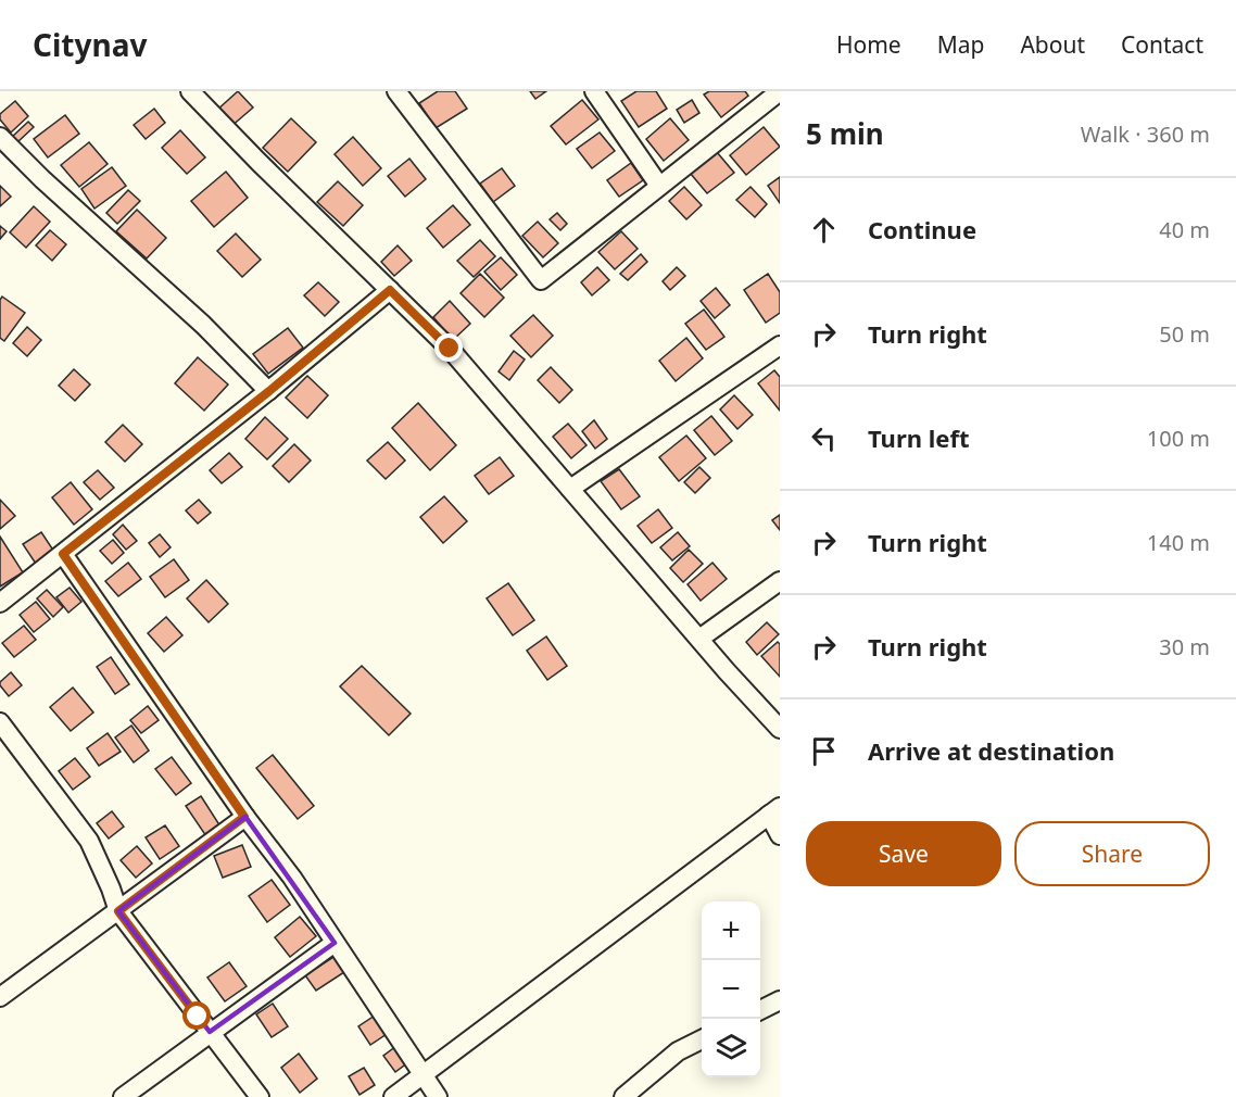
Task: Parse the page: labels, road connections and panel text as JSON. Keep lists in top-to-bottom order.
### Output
{
  "page": {
    "header": "Citynav",
    "nav": [
      "Home",
      "Map",
      "About",
      "Contact"
    ],
    "heading": ["5 min", "Walk · 360 m"],
    "list": [
      ["Continue", "40 m"],
      ["Turn right", "50 m"],
      ["Turn left", "100 m"],
      ["Turn right", "140 m"],
      ["Turn right", "30 m"],
      "Arrive at destination"
    ],
    "buttons": ["Save", "Share"],
    "map_buttons": ["+", "−"]
  }
}
